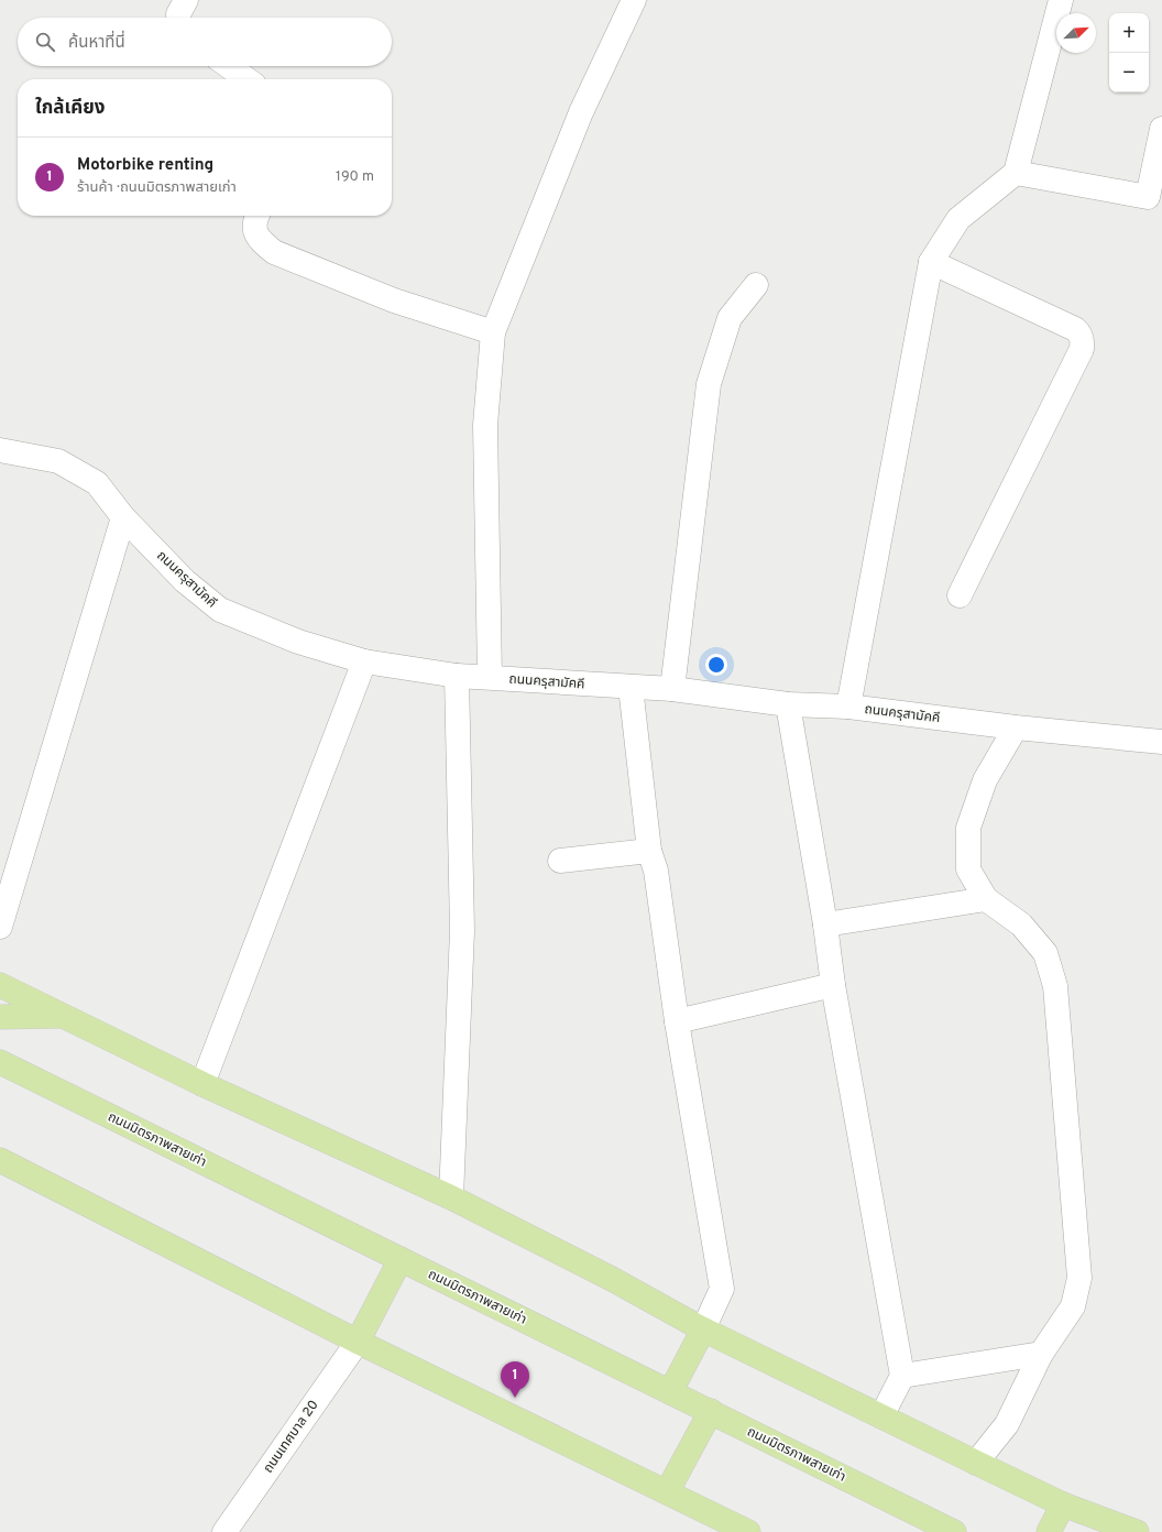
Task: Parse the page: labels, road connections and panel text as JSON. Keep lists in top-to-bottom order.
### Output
{
  "streets": {
    "main road": ["ถนนมิตรภาพสายเก่า"],
    "street": ["ถนนครุสามัคคี", "ถนนเทศบาล 20"]
  },
  "north": "top right",
  "page": {
    "map_buttons": ["+", "−"],
    "search": "ค้นหาที่นี่",
    "heading": "ใกล้เคียง",
    "list": [
      {
        "mark": "1",
        "name": "Motorbike renting",
        "note": "ร้านค้า · ถนนมิตรภาพสายเก่า",
        "value": "190 m"
      }
    ],
    "pins": "1"
  }
}
